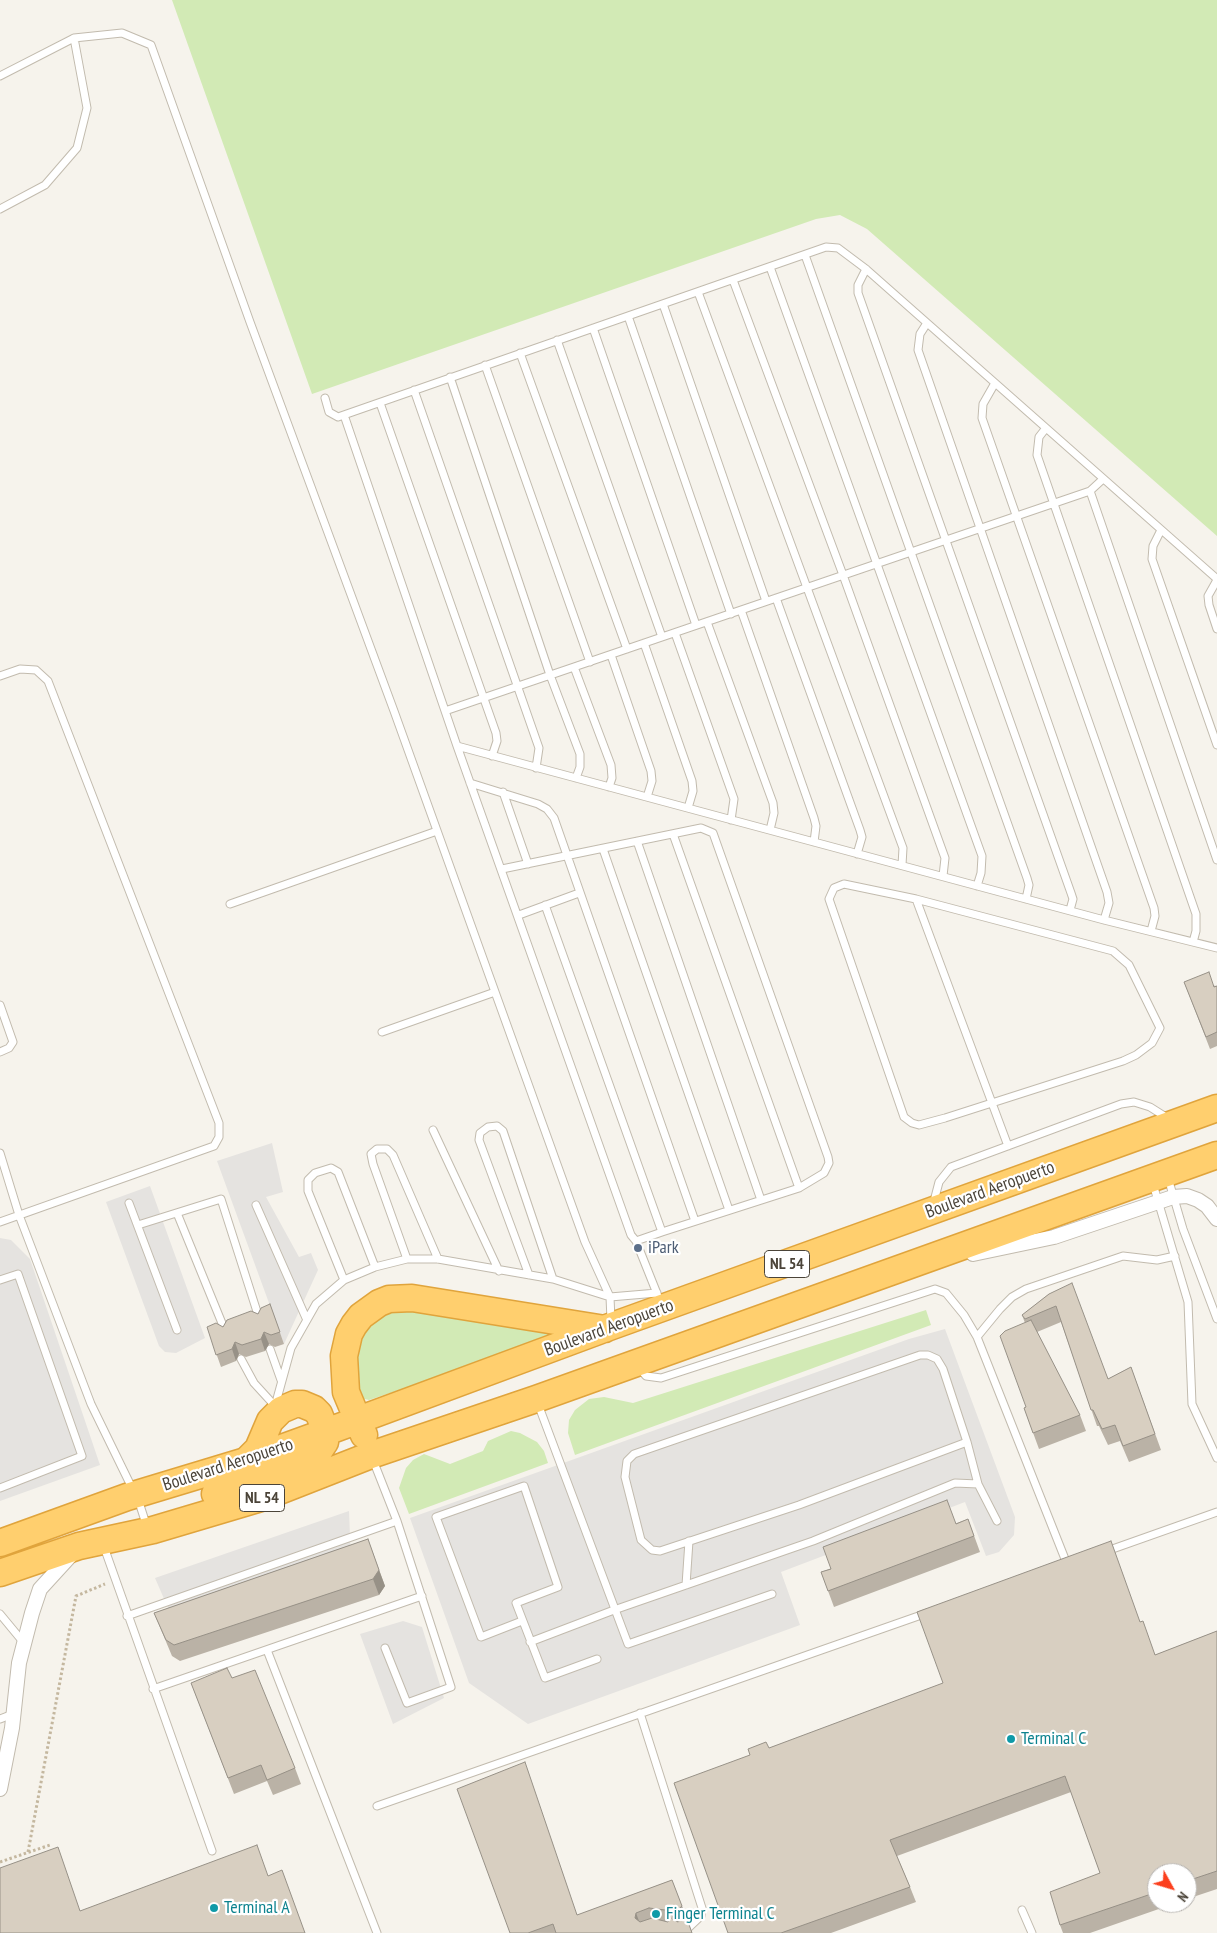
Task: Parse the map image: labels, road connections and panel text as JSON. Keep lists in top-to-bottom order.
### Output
{
  "streets": {
    "highway": ["Boulevard Aeropuerto", "NL 54"]
  },
  "places": [
    "iPark",
    "Terminal C",
    "Terminal A",
    "Finger Terminal C"
  ],
  "north": "bottom right"
}
